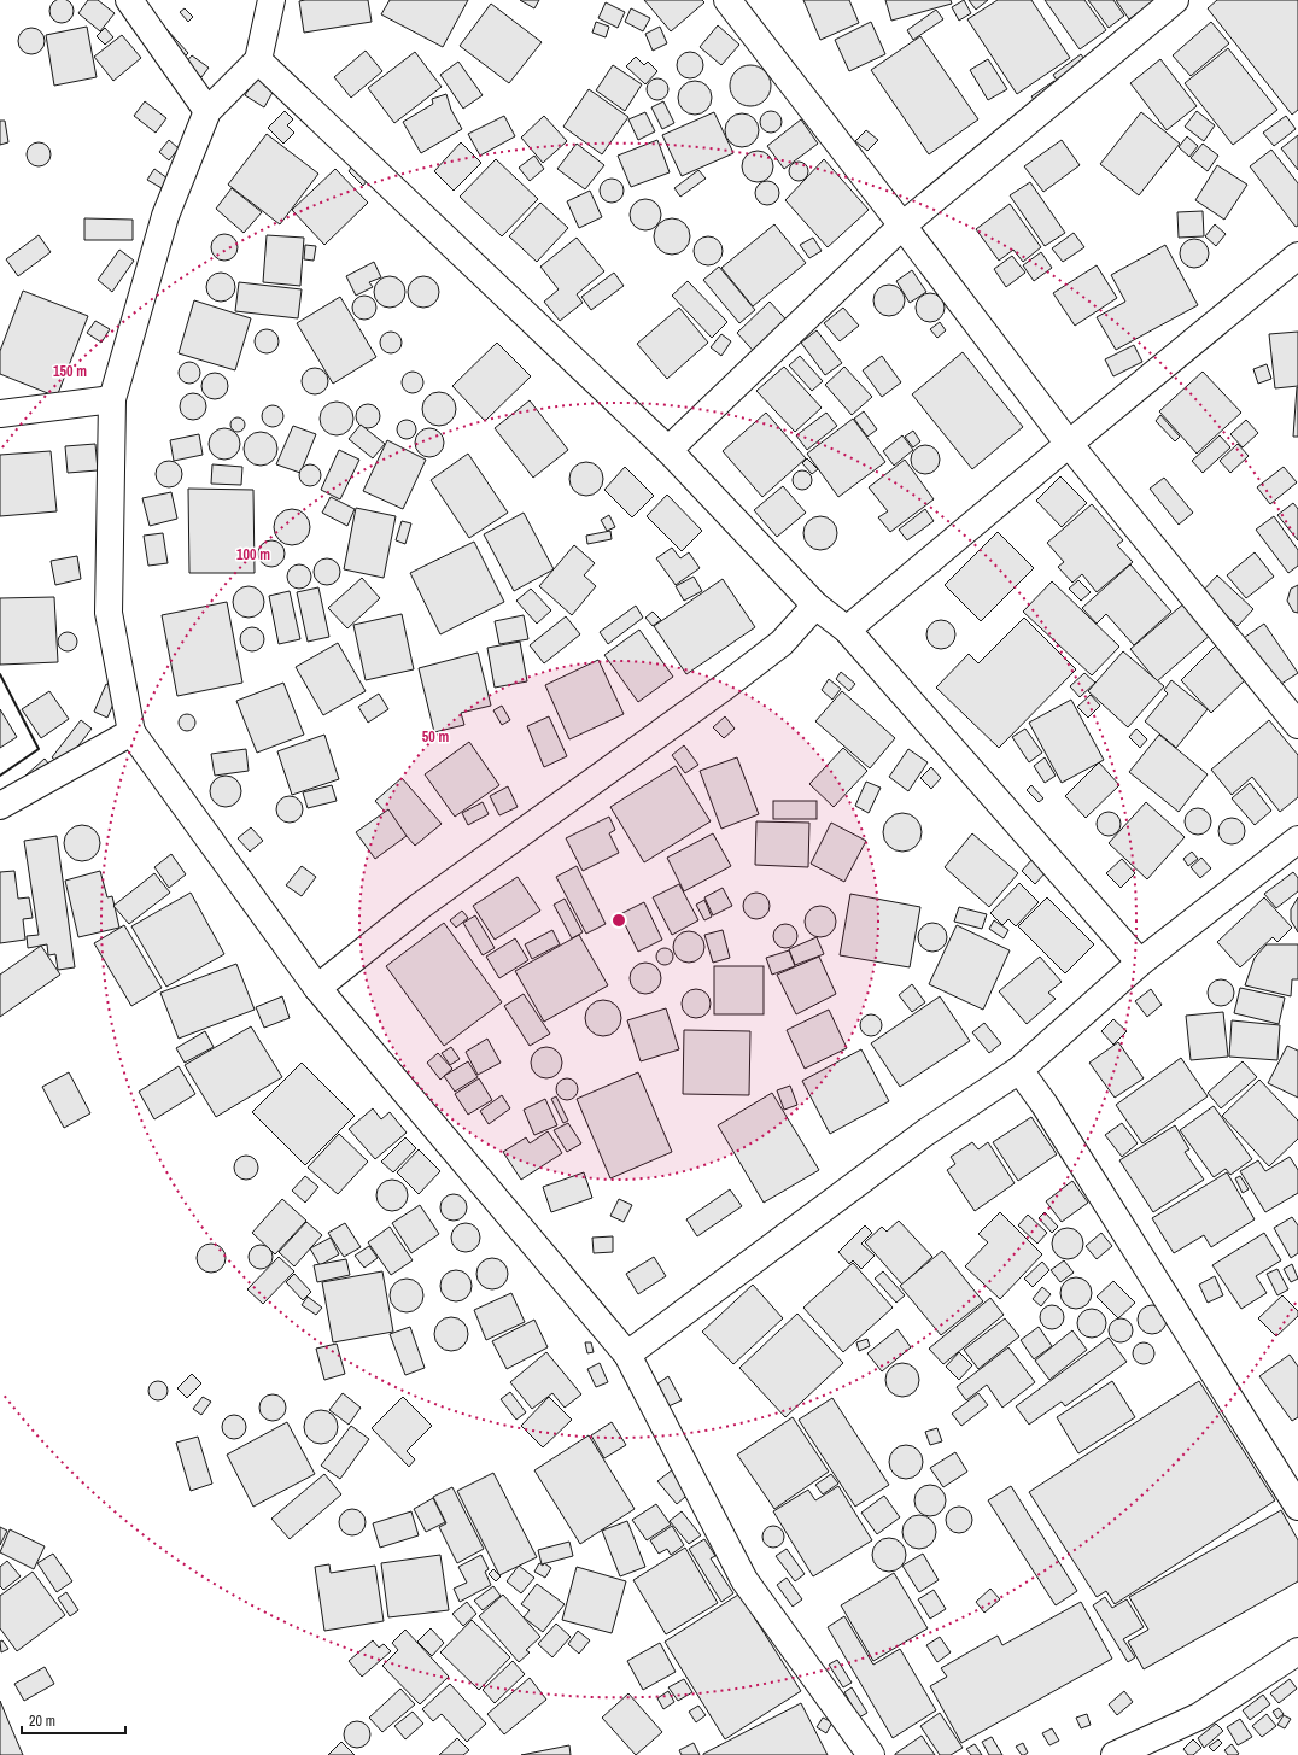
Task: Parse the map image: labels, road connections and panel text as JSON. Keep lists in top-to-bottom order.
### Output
{
  "scale_bar": "20 m",
  "rings": ["150 m", "100 m", "50 m"]
}
